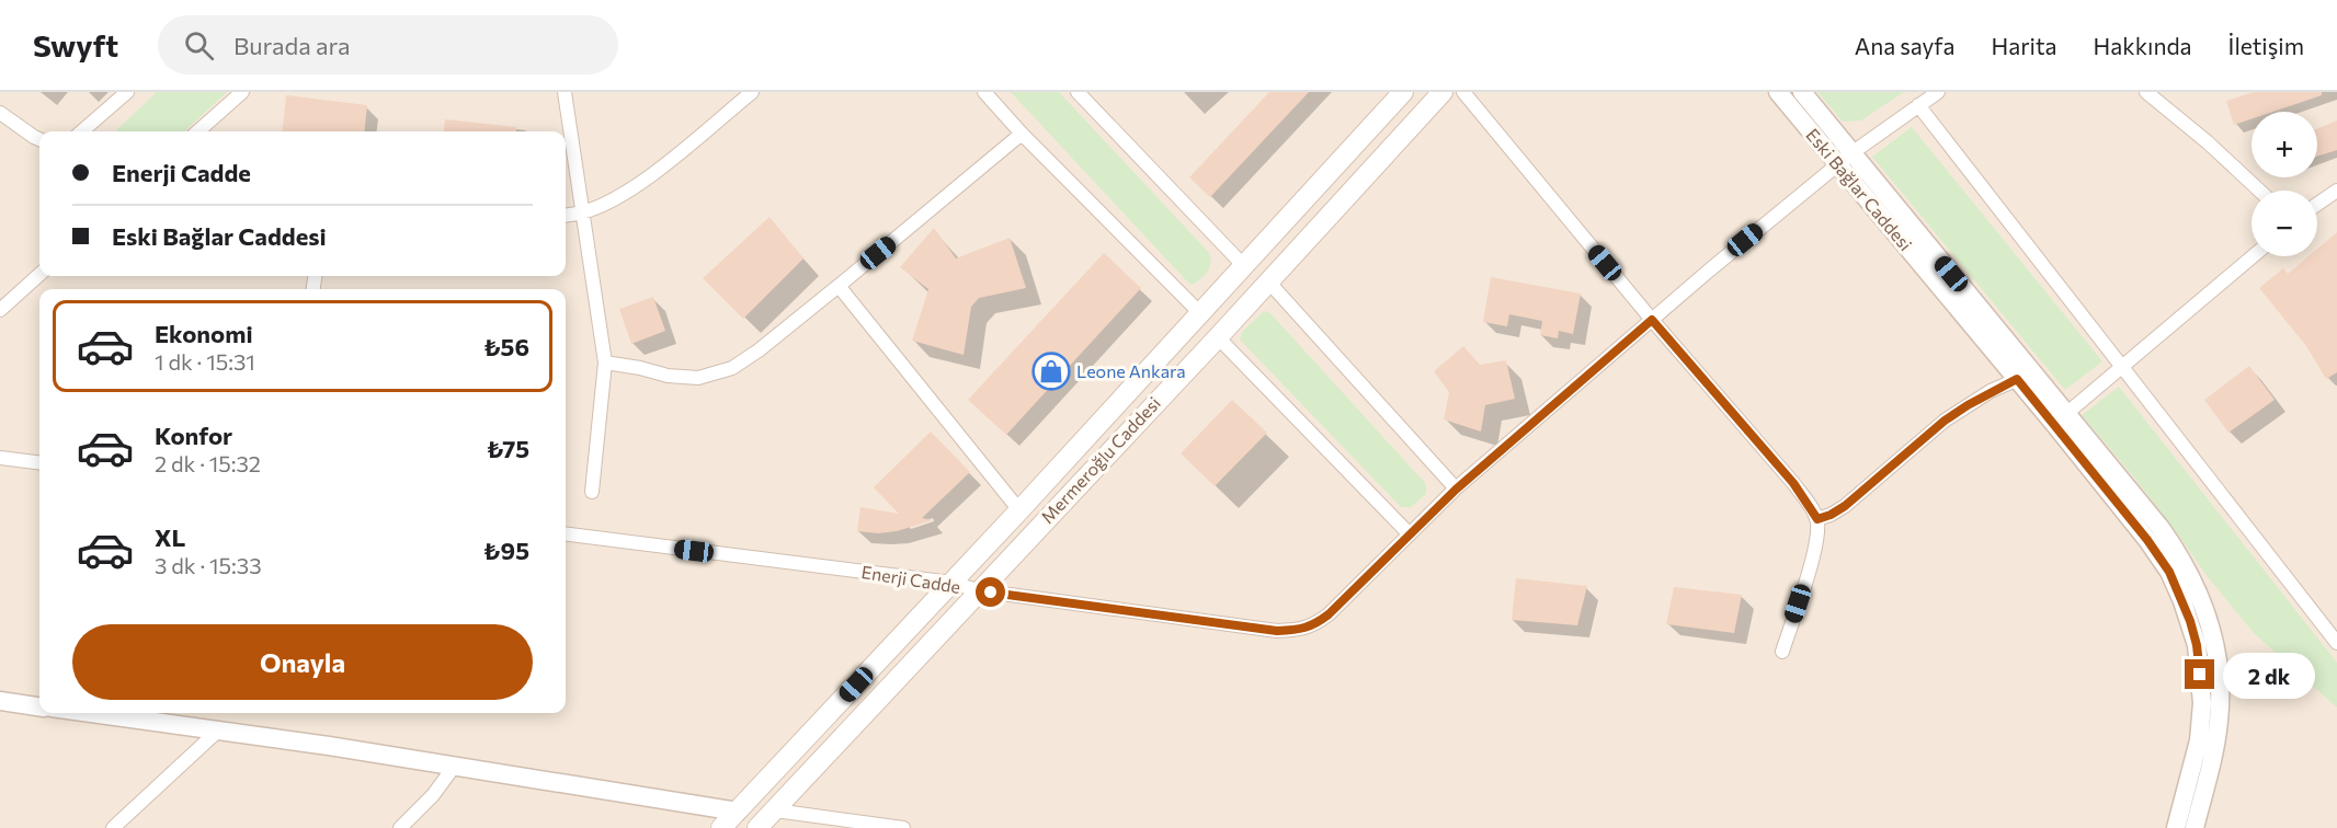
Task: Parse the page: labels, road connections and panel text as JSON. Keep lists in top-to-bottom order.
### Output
{
  "streets": {
    "main road": ["Mermeroğlu Caddesi"],
    "street": ["Eski Bağlar Caddesi", "Enerji Cadde"]
  },
  "crossings": [
    ["Mermeroğlu Caddesi", "Enerji Cadde"]
  ],
  "places": {
    "shop": ["Leone Ankara"]
  },
  "page": {
    "header": "Swyft",
    "search": "Burada ara",
    "nav": [
      "Ana sayfa",
      "Harita",
      "Hakkında",
      "İletişim"
    ],
    "map_buttons": ["+", "−"],
    "banner": ["Enerji Cadde", "Eski Bağlar Caddesi"],
    "list": [
      {
        "name": "Ekonomi",
        "note": "1 dk · 15:31",
        "value": "₺56"
      },
      {
        "name": "Konfor",
        "note": "2 dk · 15:32",
        "value": "₺75"
      },
      {
        "name": "XL",
        "note": "3 dk · 15:33",
        "value": "₺95"
      }
    ],
    "buttons": "Onayla",
    "bubble": "2 dk"
  }
}
